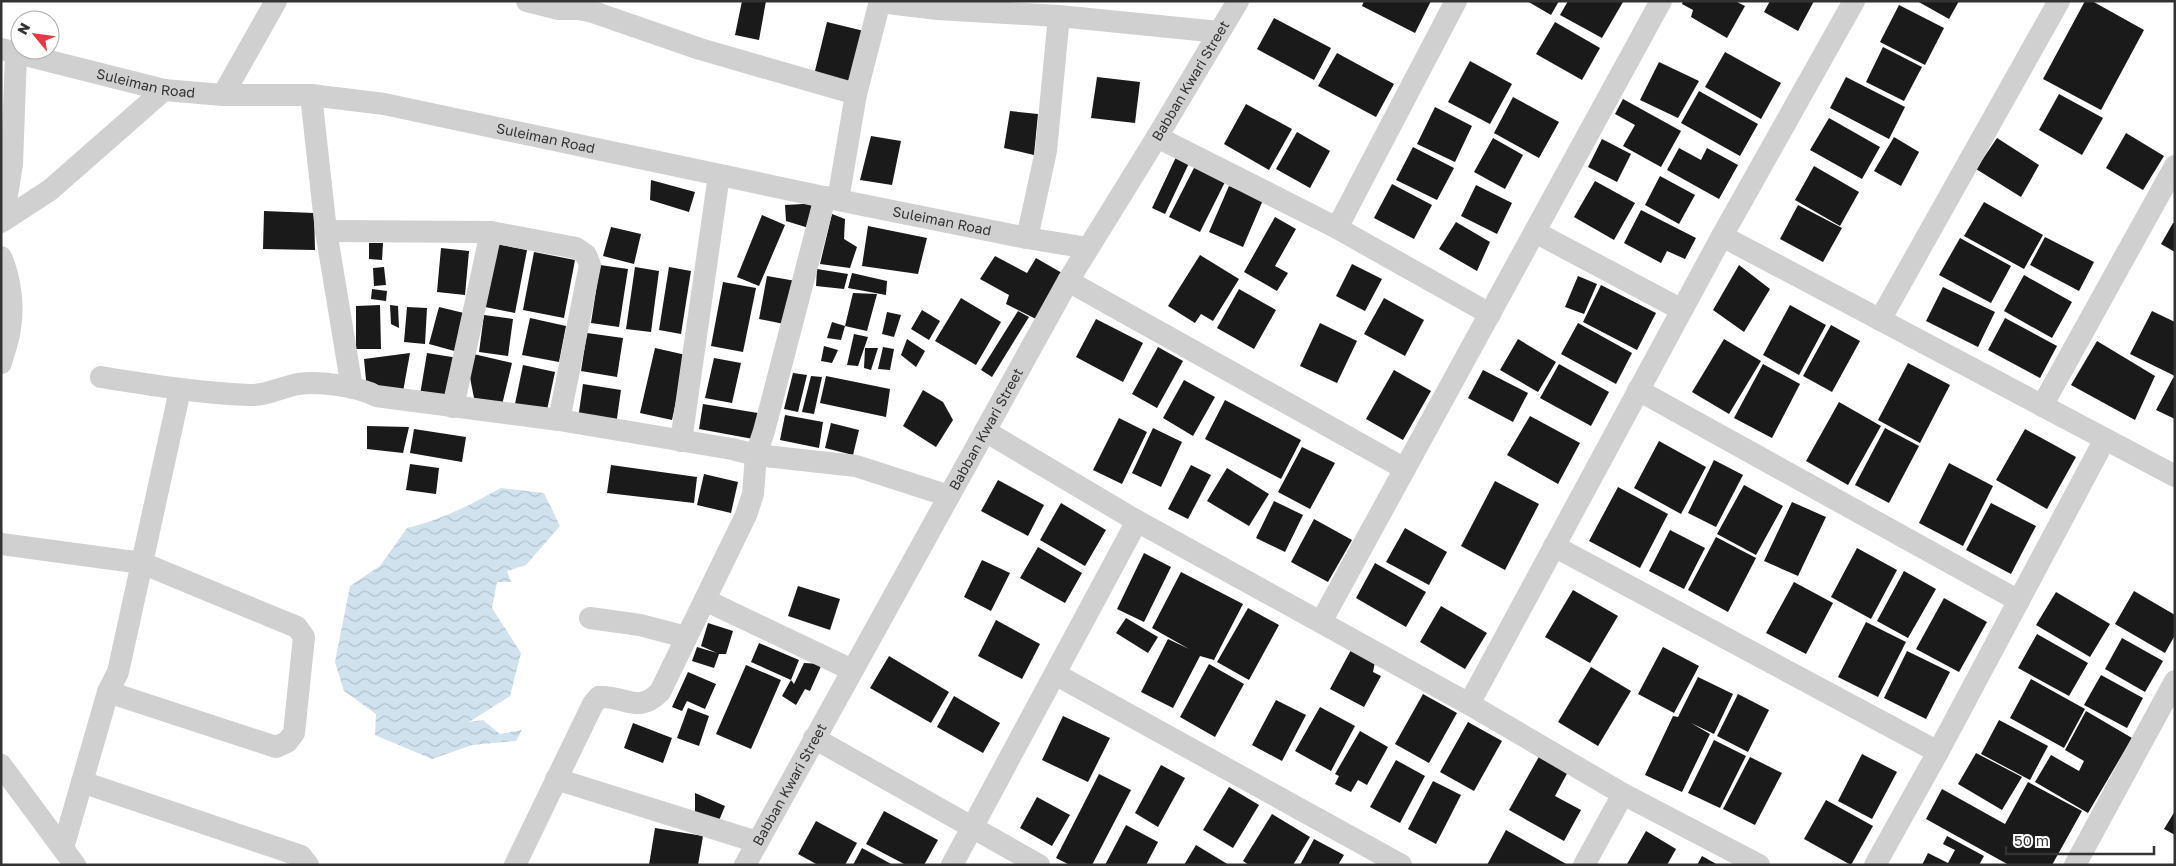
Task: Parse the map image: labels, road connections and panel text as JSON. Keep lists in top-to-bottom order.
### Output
{
  "streets": {
    "street": ["Babban Kwari Street", "Suleiman Road"]
  },
  "crossings": [
    ["Babban Kwari Street", "Suleiman Road"]
  ],
  "scale_bar": "50 m",
  "north": "top left"
}
